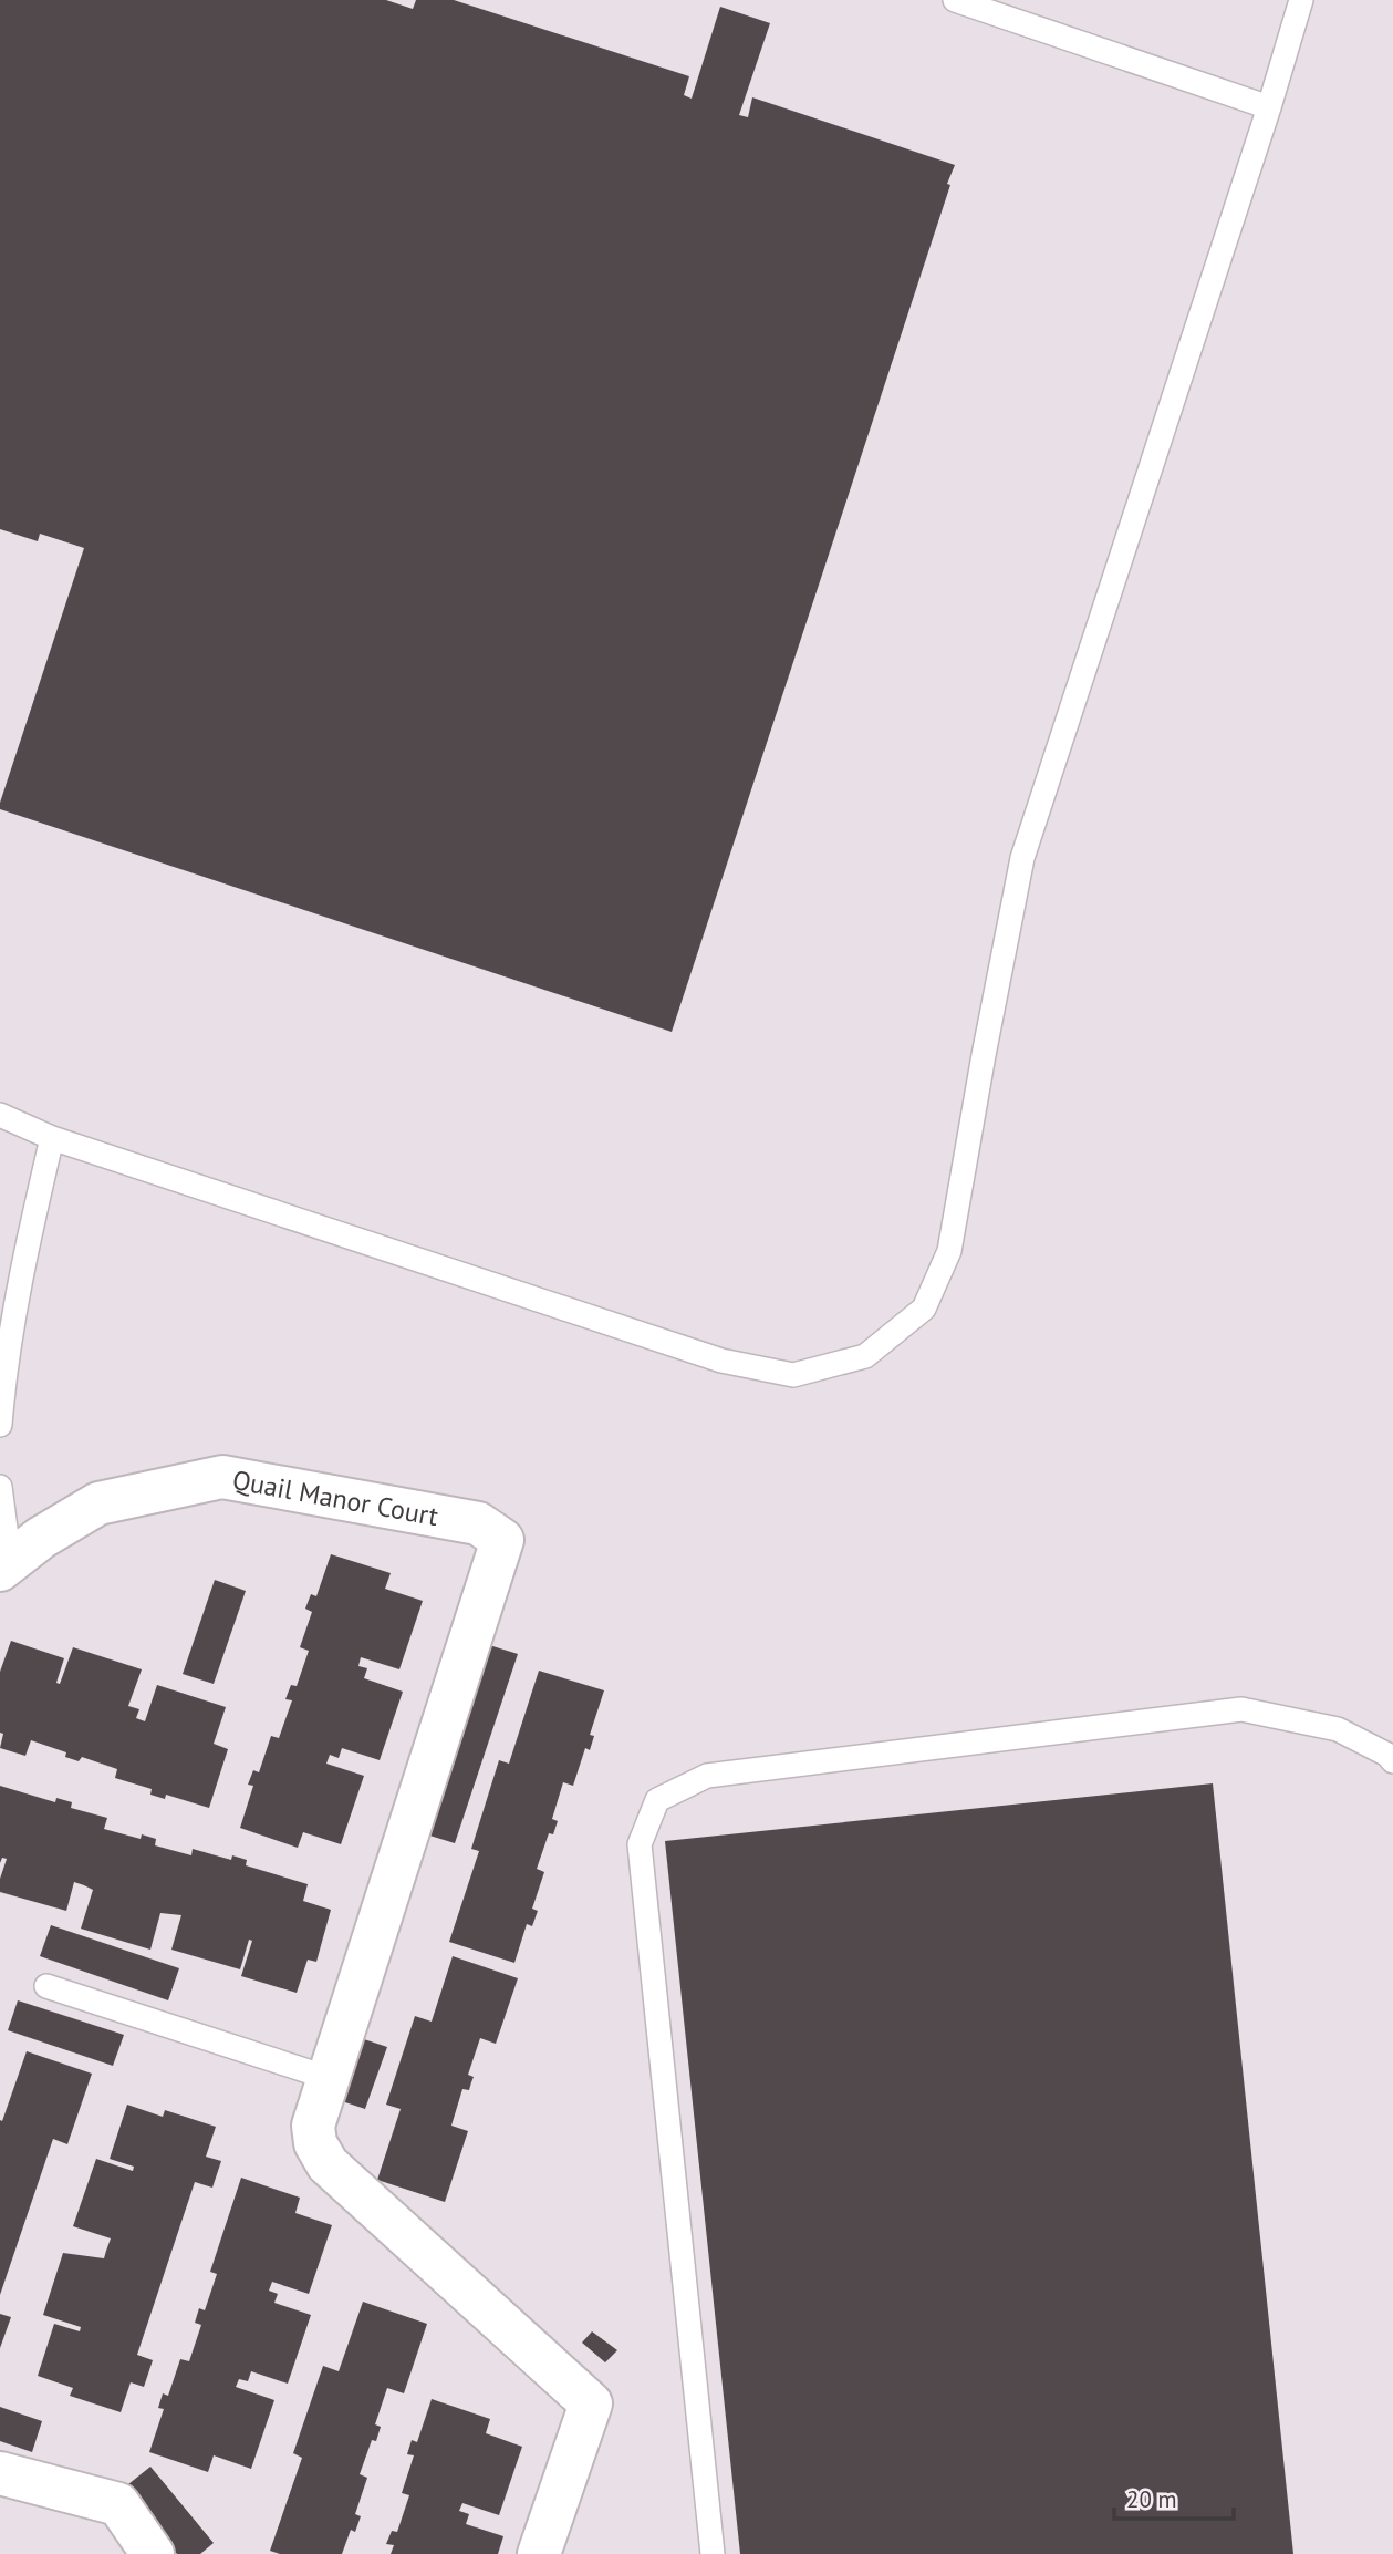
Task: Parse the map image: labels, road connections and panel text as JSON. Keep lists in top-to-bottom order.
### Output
{
  "streets": {
    "street": ["Quail Manor Court"]
  },
  "scale_bar": "20 m"
}
